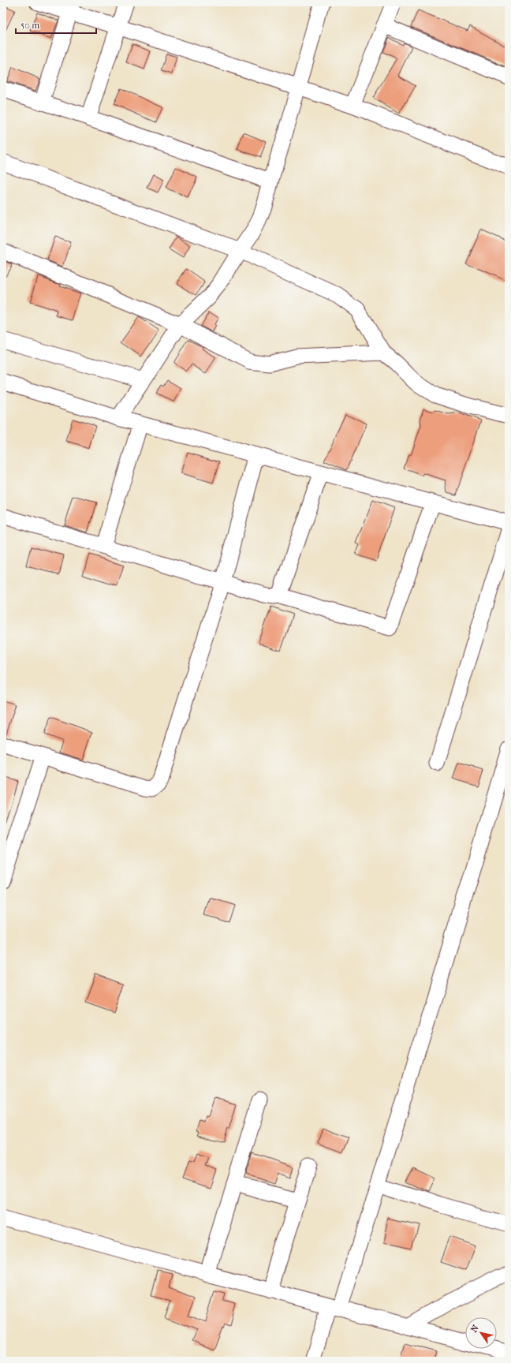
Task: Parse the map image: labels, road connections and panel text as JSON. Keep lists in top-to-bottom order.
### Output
{
  "scale_bar": "50 m",
  "north": "top left"
}
